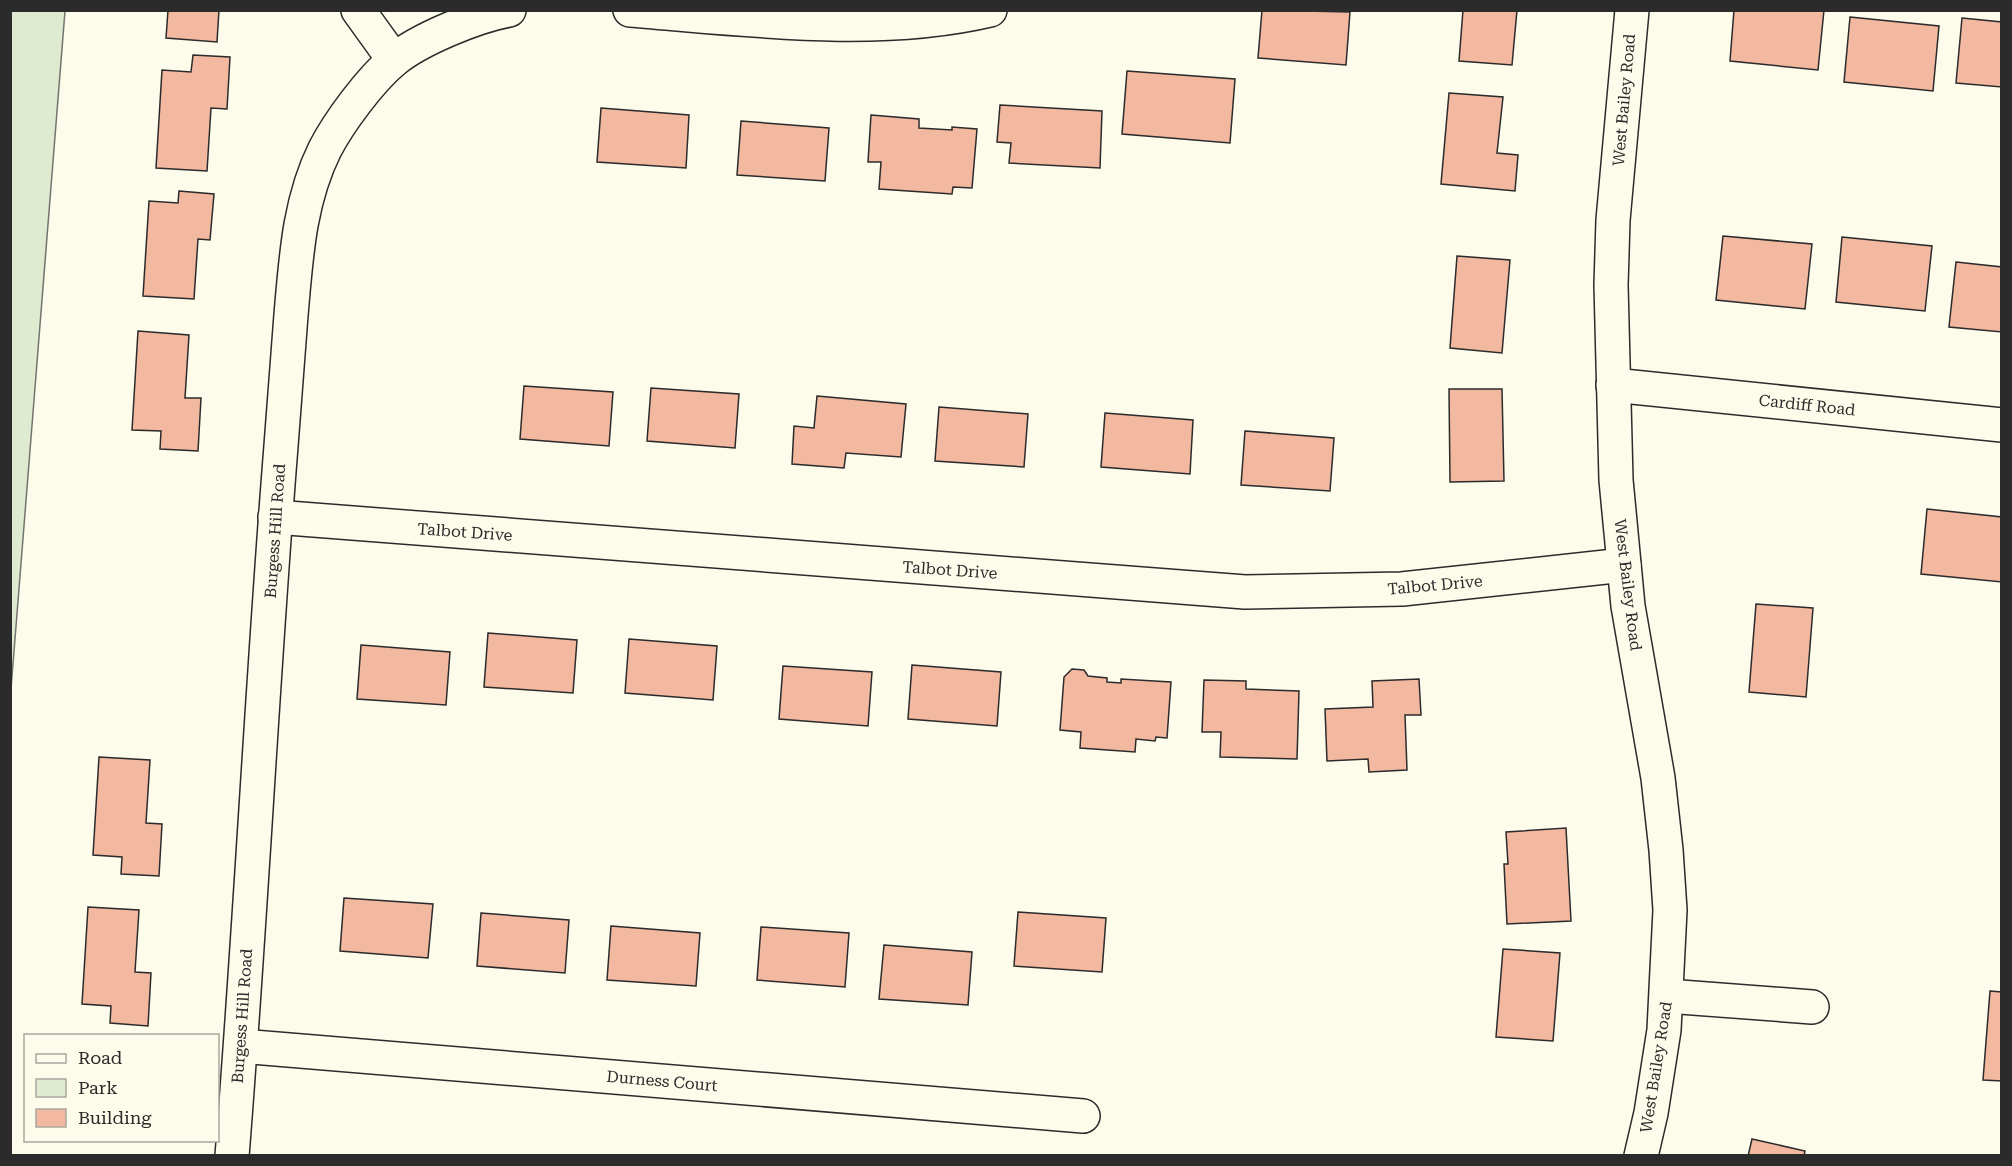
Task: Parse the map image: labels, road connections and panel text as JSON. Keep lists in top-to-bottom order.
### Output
{
  "streets": {
    "street": [
      "West Bailey Road",
      "Cardiff Road",
      "Burgess Hill Road",
      "Talbot Drive",
      "Durness Court"
    ]
  },
  "crossings": [
    ["West Bailey Road", "Cardiff Road"],
    ["West Bailey Road", "Talbot Drive"],
    ["Burgess Hill Road", "Talbot Drive"],
    ["Burgess Hill Road", "Durness Court"]
  ],
  "legend": ["Road", "Park", "Building"]
}
